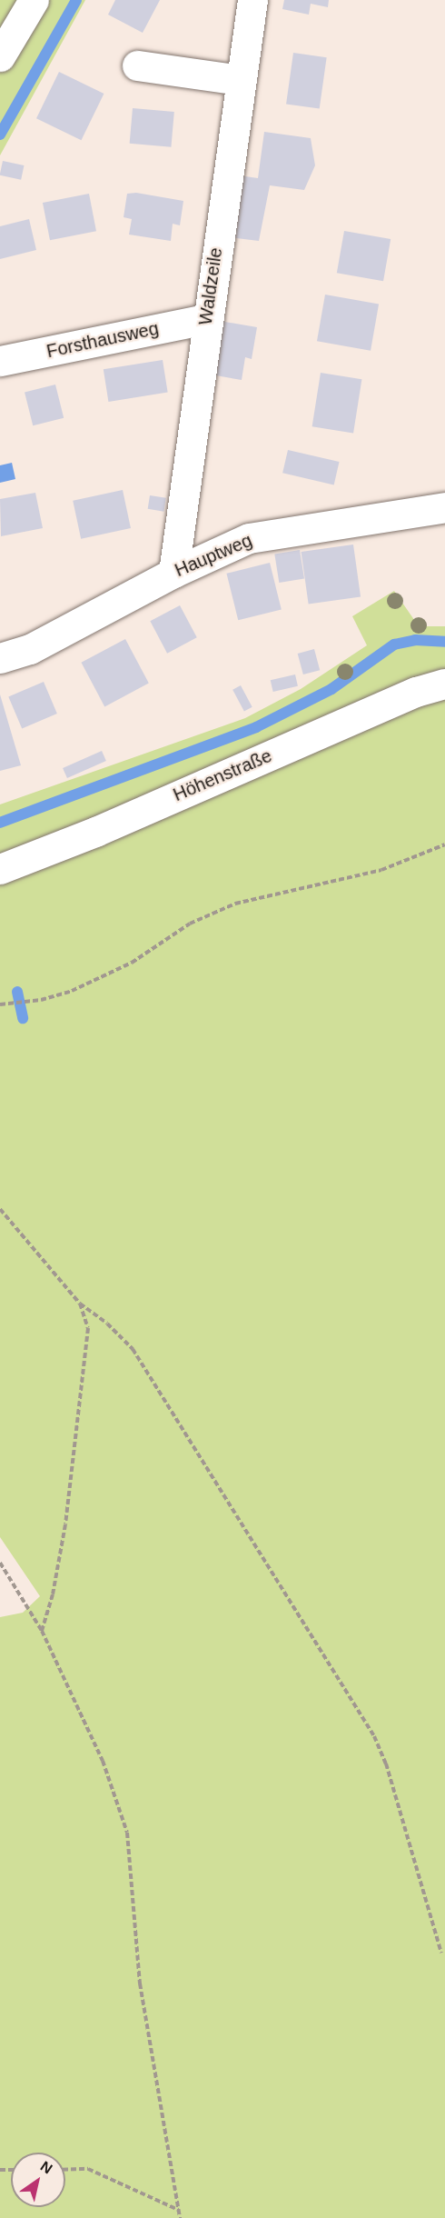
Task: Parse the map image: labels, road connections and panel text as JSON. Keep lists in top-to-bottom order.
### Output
{
  "streets": {
    "street": [
      "Waldzeile",
      "Forsthausweg",
      "Hauptweg",
      "Höhenstraße"
    ]
  },
  "crossings": [
    ["Waldzeile", "Forsthausweg"],
    ["Waldzeile", "Hauptweg"]
  ],
  "north": "top right"
}
